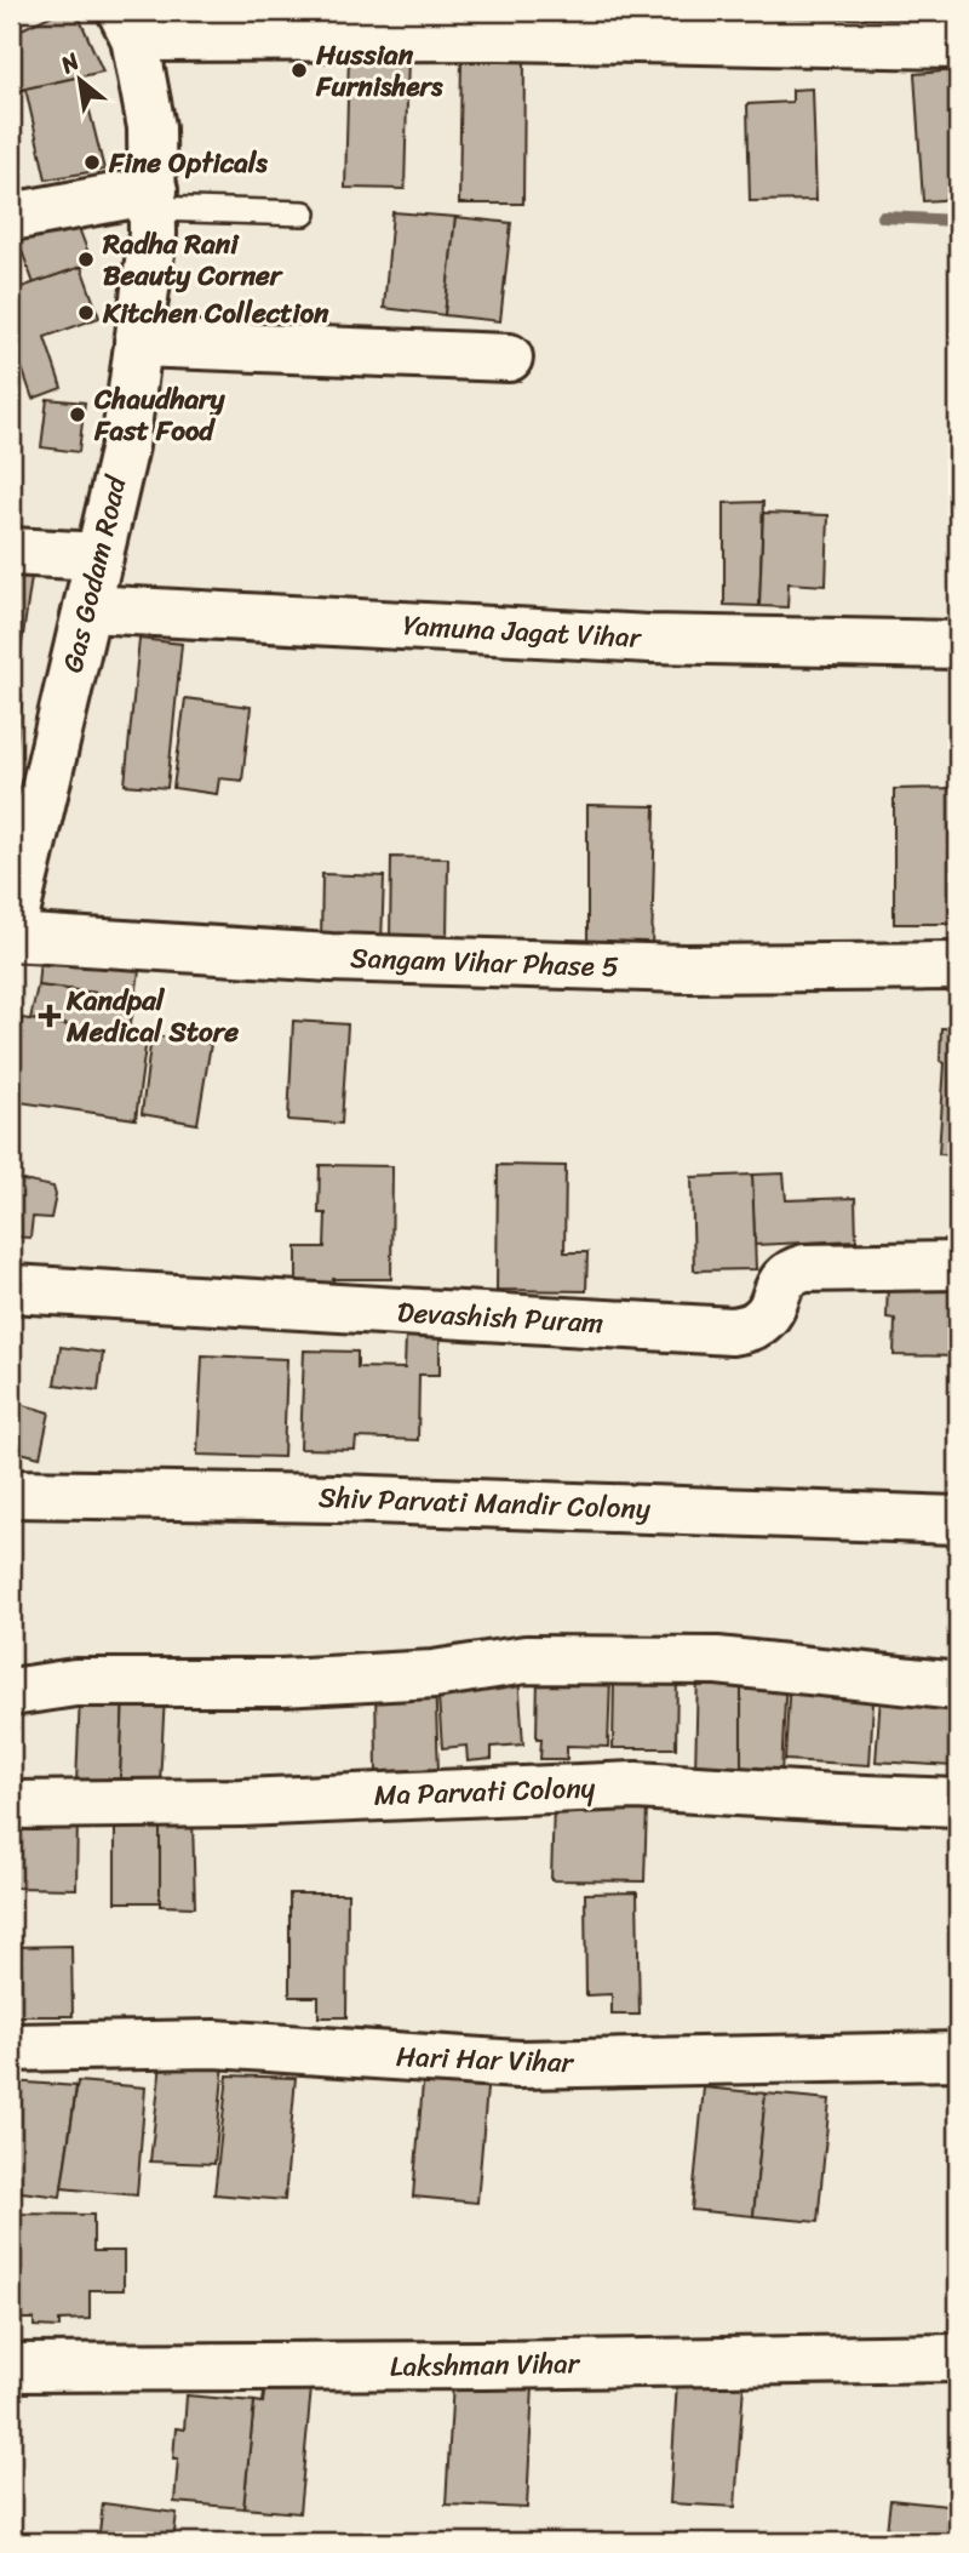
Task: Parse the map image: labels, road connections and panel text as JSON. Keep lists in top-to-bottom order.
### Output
{
  "streets": {
    "street": [
      "Gas Godam Road",
      "Yamuna Jagat Vihar",
      "Sangam Vihar Phase 5",
      "Devashish Puram",
      "Shiv Parvati Mandir Colony",
      "Ma Parvati Colony",
      "Hari Har Vihar",
      "Lakshman Vihar"
    ]
  },
  "crossings": [
    ["Gas Godam Road", "Yamuna Jagat Vihar"],
    ["Gas Godam Road", "Sangam Vihar Phase 5"]
  ],
  "places": {
    "other": [
      "Hussian Furnishers",
      "Fine Opticals",
      "Radha Rani Beauty Corner",
      "Kitchen Collection",
      "Chaudhary Fast Food"
    ],
    "health": ["Kandpal Medical Store"]
  },
  "north": "top left"
}
